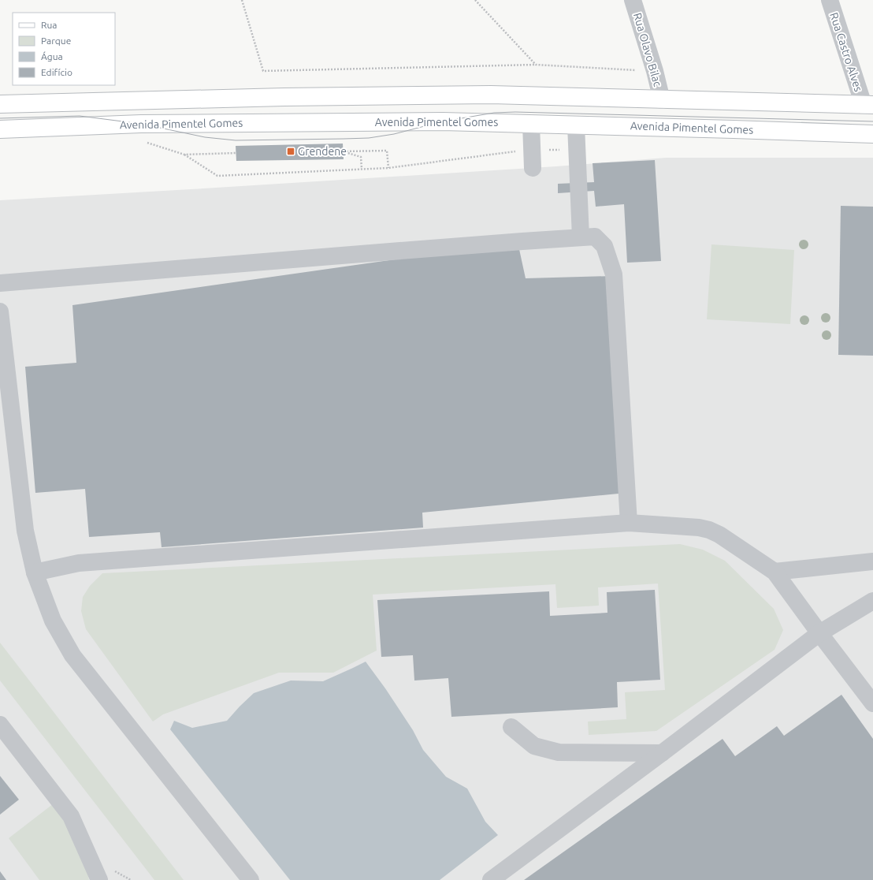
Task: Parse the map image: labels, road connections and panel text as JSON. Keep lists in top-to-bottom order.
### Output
{
  "streets": {
    "main road": ["Avenida Pimentel Gomes"],
    "street": ["Rua Olavo Bilac", "Rua Castro Alves"]
  },
  "places": {
    "transit": ["Grendene"]
  },
  "legend": [
    "Rua",
    "Parque",
    "Água",
    "Edifício"
  ]
}
